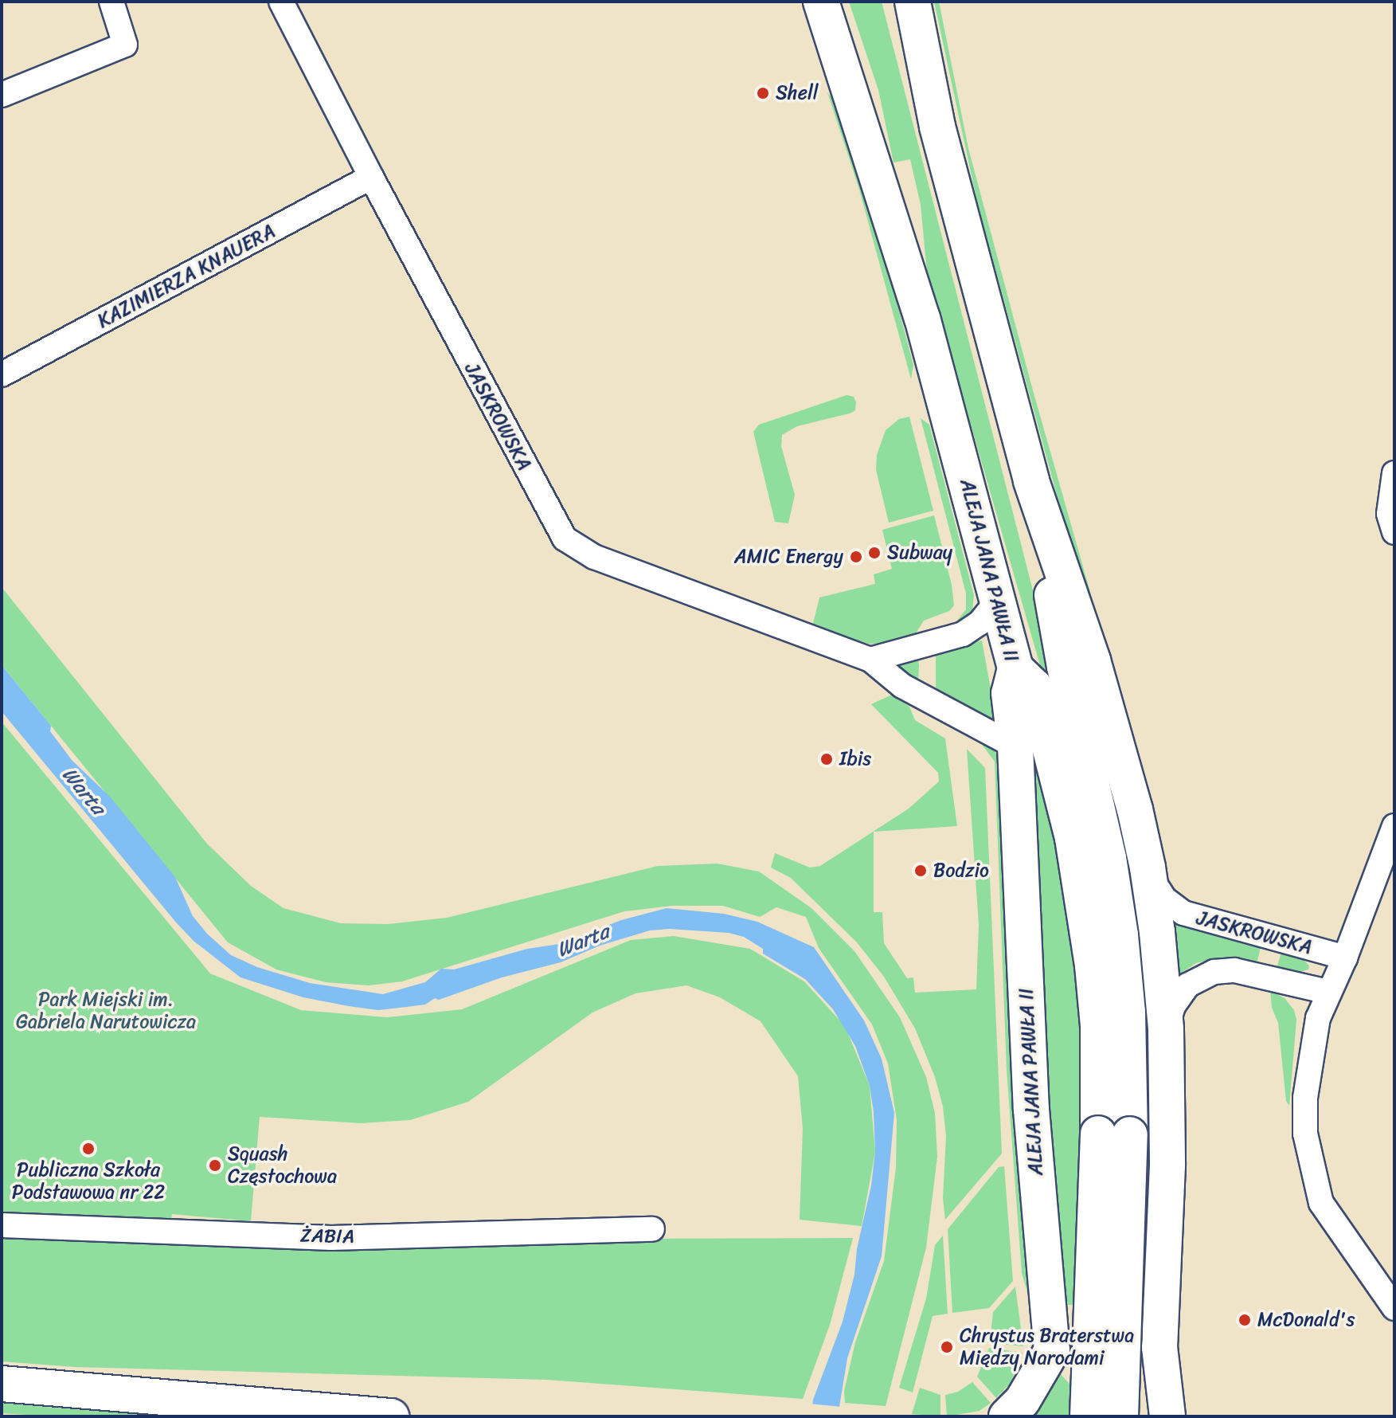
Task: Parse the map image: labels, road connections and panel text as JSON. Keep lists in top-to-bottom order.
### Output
{
  "streets": {
    "main road": ["ALEJA JANA PAWŁA II"],
    "street": ["KAZIMIERZA KNAUERA", "JASKROWSKA", "ŻABIA"]
  },
  "crossings": [
    ["KAZIMIERZA KNAUERA", "JASKROWSKA"],
    ["JASKROWSKA", "ALEJA JANA PAWŁA II"]
  ],
  "water": ["Warta"],
  "parks": ["Park Miejski im. Gabriela Narutowicza"],
  "places": [
    "Shell",
    "Subway",
    "AMIC Energy",
    "Ibis",
    "Bodzio",
    "Publiczna Szkoła Podstawowa nr 22",
    "Squash Częstochowa",
    "McDonald's",
    "Chrystus Braterstwa Między Narodami"
  ]
}
